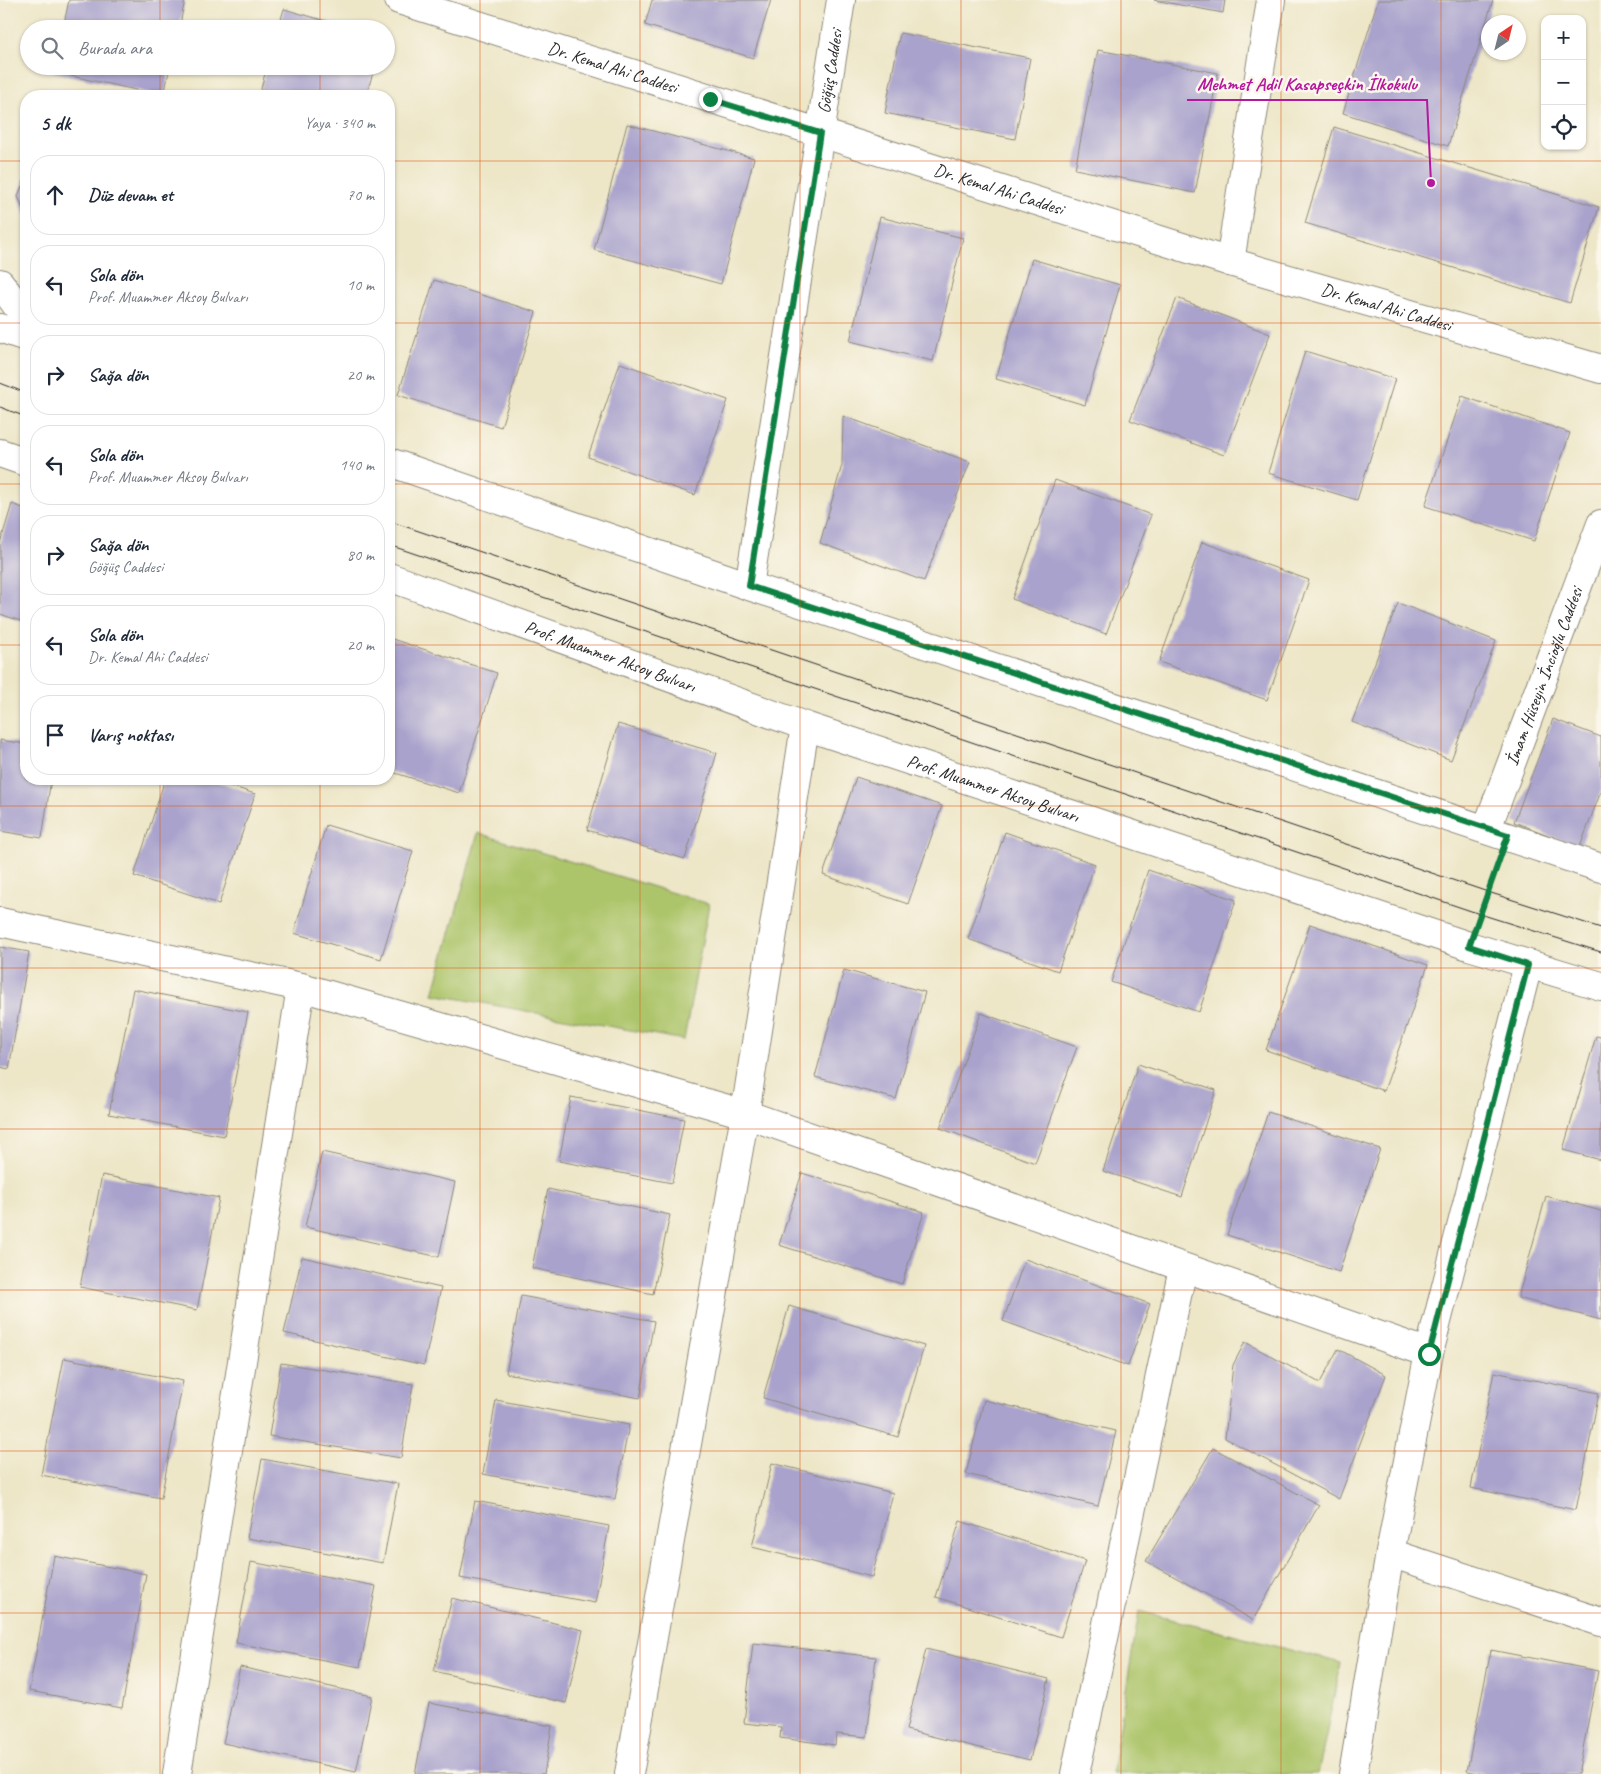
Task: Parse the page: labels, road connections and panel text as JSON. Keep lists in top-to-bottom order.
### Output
{
  "streets": {
    "street": [
      "Dr. Kemal Ahi Caddesi",
      "Göğüş Caddesi",
      "Prof. Muammer Aksoy Bulvarı",
      "İmam Hüseyin İncioğlu Caddesi"
    ]
  },
  "crossings": [
    ["Dr. Kemal Ahi Caddesi", "Göğüş Caddesi"]
  ],
  "places": ["Mehmet Adil Kasapseçkin İlkokulu"],
  "north": "top right",
  "page": {
    "map_buttons": ["+", "−"],
    "search": "Burada ara",
    "heading": ["5 dk", "Yaya · 340 m"],
    "list": [
      ["Düz devam et", "70 m"],
      ["Sola dön", "Prof. Muammer Aksoy Bulvarı", "10 m"],
      ["Sağa dön", "20 m"],
      ["Sola dön", "Prof. Muammer Aksoy Bulvarı", "140 m"],
      ["Sağa dön", "Göğüş Caddesi", "80 m"],
      ["Sola dön", "Dr. Kemal Ahi Caddesi", "20 m"],
      "Varış noktası"
    ]
  }
}
